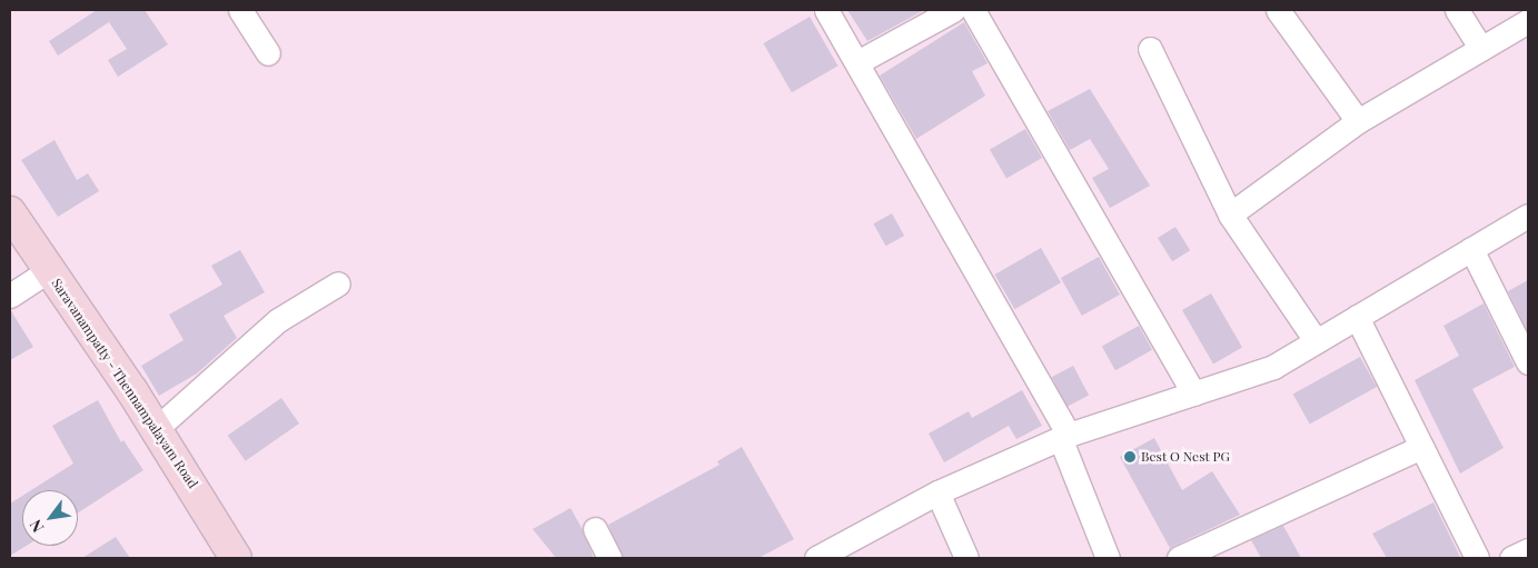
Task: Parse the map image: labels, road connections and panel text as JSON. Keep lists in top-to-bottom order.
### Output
{
  "streets": {
    "main road": ["Saravanampatty - Thennampalayam Road"]
  },
  "places": ["Best O Nest PG"],
  "north": "bottom left"
}
